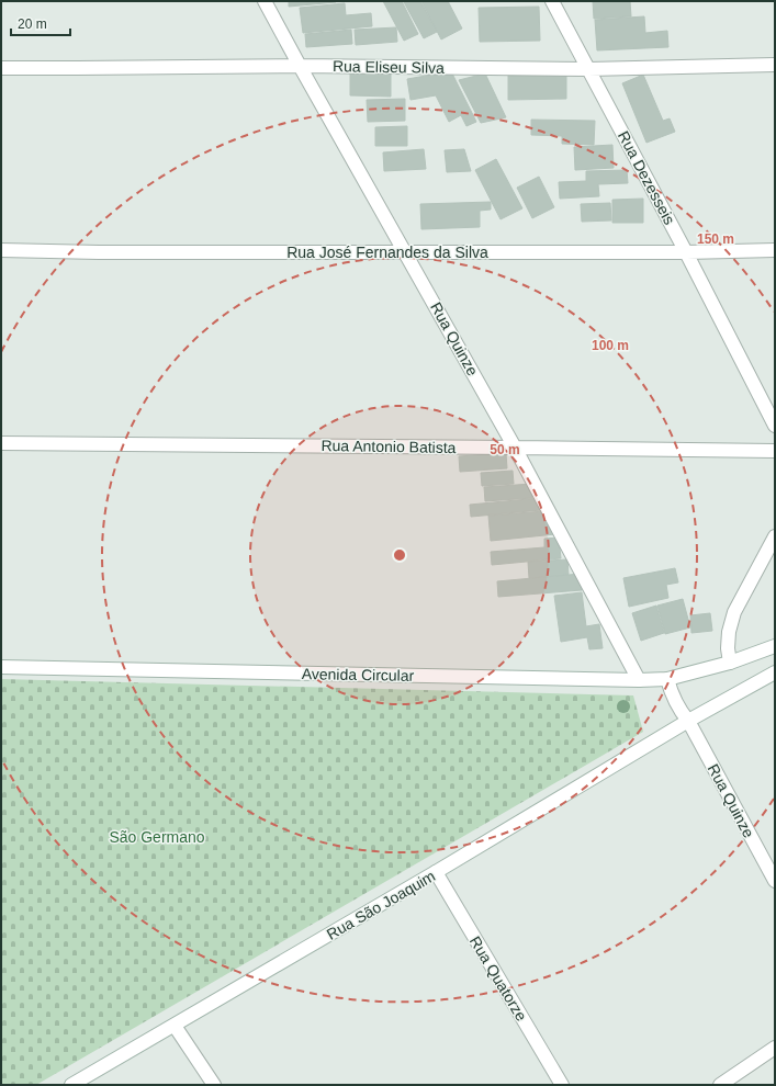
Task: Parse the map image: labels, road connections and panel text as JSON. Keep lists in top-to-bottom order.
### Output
{
  "streets": {
    "street": [
      "Rua Eliseu Silva",
      "Rua Dezesseis",
      "Rua José Fernandes da Silva",
      "Rua Quinze",
      "Rua Antonio Batista",
      "Avenida Circular",
      "Rua São Joaquim",
      "Rua Quatorze"
    ]
  },
  "crossings": [
    ["Rua Eliseu Silva", "Rua Dezesseis"],
    ["Rua Eliseu Silva", "Rua Quinze"],
    ["Rua Dezesseis", "Rua José Fernandes da Silva"],
    ["Rua José Fernandes da Silva", "Rua Quinze"],
    ["Rua Quinze", "Rua Antonio Batista"],
    ["Rua Quinze", "Avenida Circular"],
    ["Rua Quinze", "Rua São Joaquim"],
    ["Rua São Joaquim", "Rua Quatorze"]
  ],
  "parks": ["São Germano"],
  "scale_bar": "20 m",
  "rings": ["150 m", "100 m", "50 m"]
}
